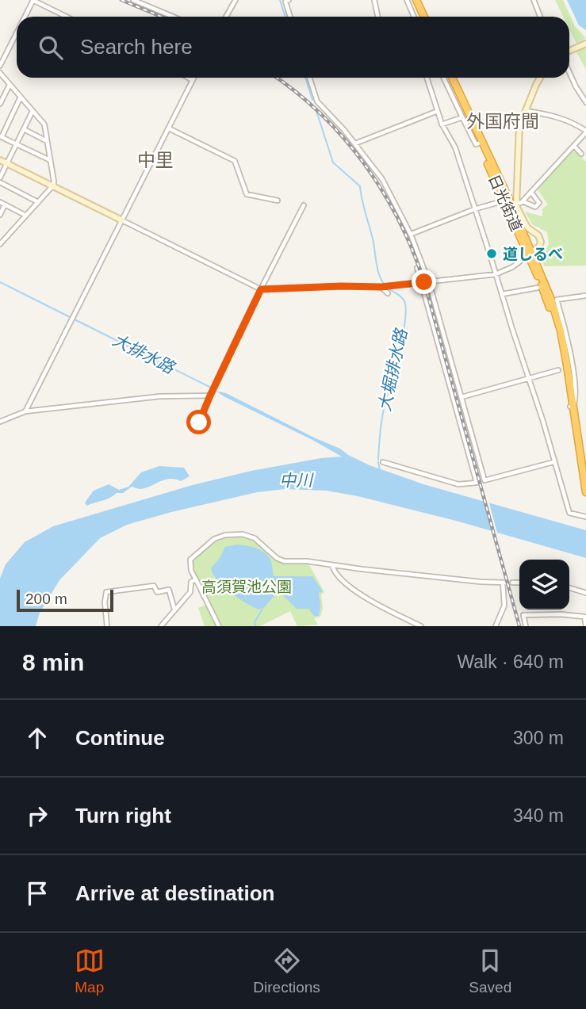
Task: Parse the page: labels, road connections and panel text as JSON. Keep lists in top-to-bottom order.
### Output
{
  "streets": {
    "highway": ["日光街道"]
  },
  "districts": ["外国府間", "中里"],
  "water": ["大排水路", "大堀排水路", "中川"],
  "parks": ["高須賀池公園"],
  "places": ["道しるべ"],
  "scale_bar": "200 m",
  "page": {
    "search": "Search here",
    "scale": "200 m",
    "heading": ["8 min", "Walk · 640 m"],
    "list": [
      ["Continue", "300 m"],
      ["Turn right", "340 m"],
      "Arrive at destination"
    ],
    "nav": ["Map", "Directions", "Saved"]
  }
}
